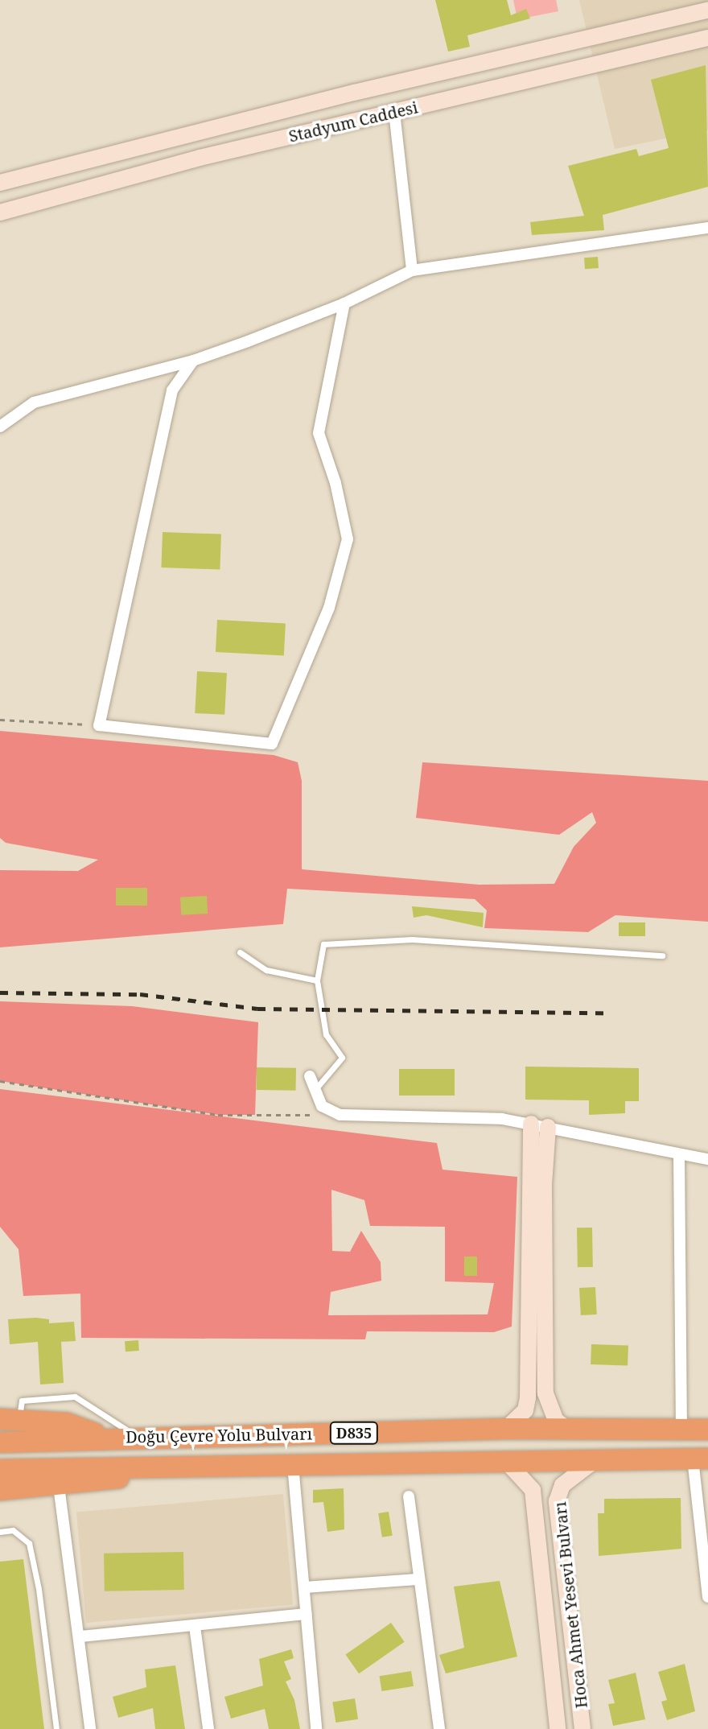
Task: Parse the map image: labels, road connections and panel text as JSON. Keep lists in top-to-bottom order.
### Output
{
  "streets": {
    "highway": ["D835", "Doğu Çevre Yolu Bulvarı"],
    "main road": ["Stadyum Caddesi", "Hoca Ahmet Yesevi Bulvarı"]
  },
  "crossings": [
    ["Doğu Çevre Yolu Bulvarı", "Hoca Ahmet Yesevi Bulvarı"]
  ]
}
